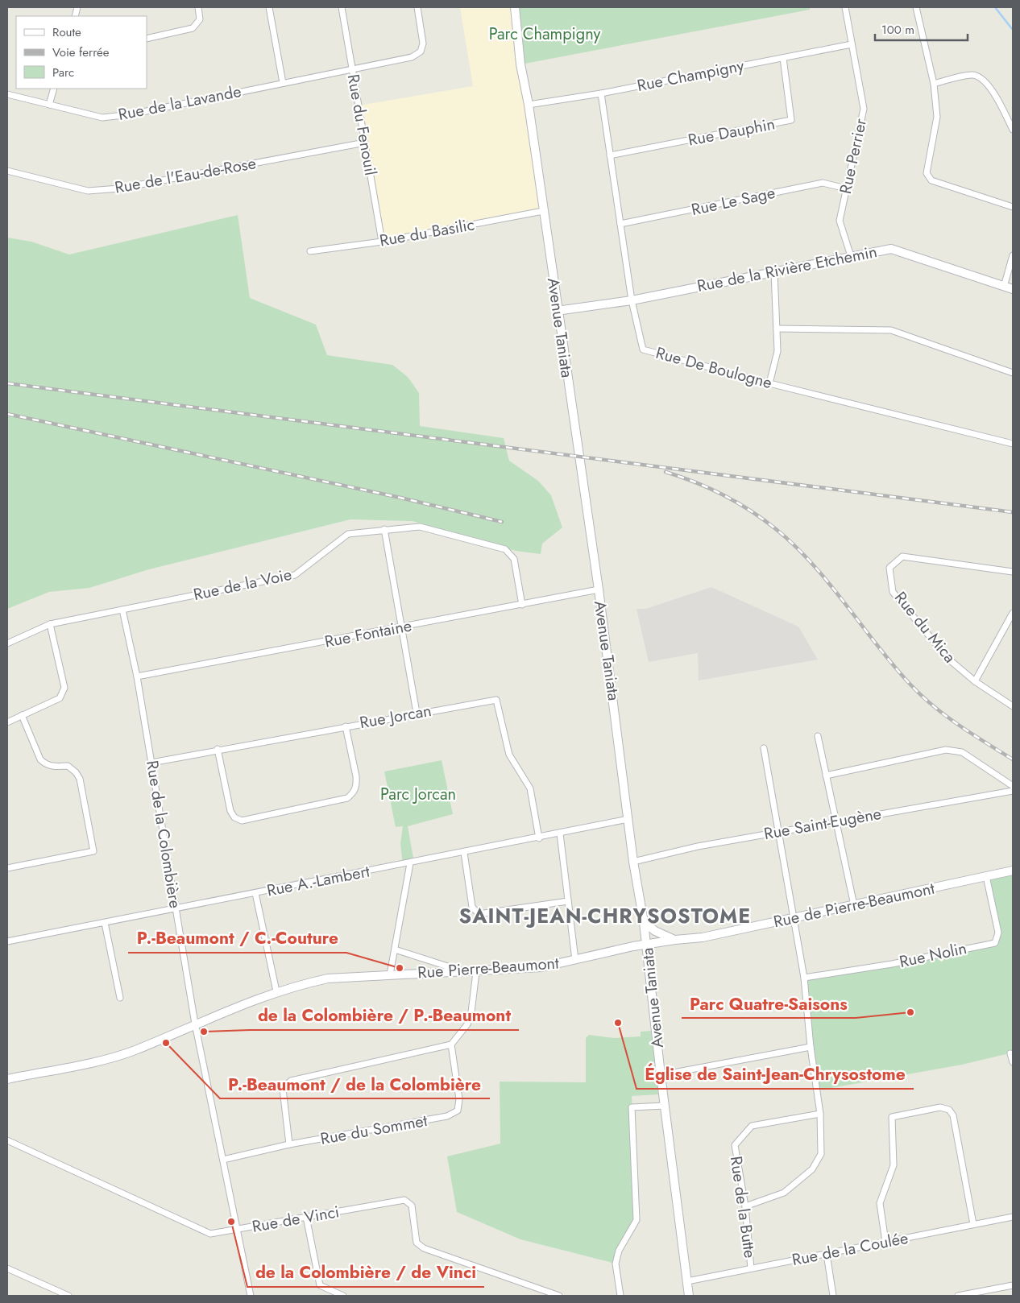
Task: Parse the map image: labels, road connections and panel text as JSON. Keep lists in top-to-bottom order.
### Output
{
  "streets": {
    "main road": [
      "Rue de la Rivière Etchemin",
      "Avenue Taniata",
      "Rue de Pierre-Beaumont",
      "Rue Pierre-Beaumont"
    ],
    "street": [
      "Rue Champigny",
      "Rue de la Lavande",
      "Rue du Fenouil",
      "Rue Dauphin",
      "Rue Perrier",
      "Rue de l'Eau-de-Rose",
      "Rue Le Sage",
      "Rue du Basilic",
      "Rue De Boulogne",
      "Rue de la Voie",
      "Rue du Mica",
      "Rue Fontaine",
      "Rue Jorcan",
      "Rue Saint-Eugène",
      "Rue de la Colombière",
      "Rue A.-Lambert",
      "Rue Nolin",
      "Rue du Sommet",
      "Rue de la Butte",
      "Rue de Vinci",
      "Rue de la Coulée"
    ]
  },
  "crossings": [
    ["Rue Champigny", "Rue Dauphin"],
    ["Rue Champigny", "Rue Perrier"],
    ["Rue Champigny", "Avenue Taniata"],
    ["Rue Champigny", "Rue De Boulogne"],
    ["Rue de la Lavande", "Rue du Fenouil"],
    ["Rue du Fenouil", "Rue de l'Eau-de-Rose"],
    ["Rue du Fenouil", "Rue du Basilic"],
    ["Rue Dauphin", "Rue De Boulogne"],
    ["Rue Perrier", "Rue Le Sage"],
    ["Rue Perrier", "Rue de la Rivière Etchemin"],
    ["Rue Le Sage", "Rue De Boulogne"],
    ["Rue du Basilic", "Avenue Taniata"],
    ["Rue de la Rivière Etchemin", "Avenue Taniata"],
    ["Rue de la Rivière Etchemin", "Rue De Boulogne"],
    ["Avenue Taniata", "Rue Fontaine"],
    ["Avenue Taniata", "Rue Saint-Eugène"],
    ["Avenue Taniata", "Rue A.-Lambert"],
    ["Avenue Taniata", "Rue de Pierre-Beaumont"],
    ["Avenue Taniata", "Rue Pierre-Beaumont"],
    ["Avenue Taniata", "Rue de la Coulée"],
    ["Rue de la Voie", "Rue Fontaine"],
    ["Rue de la Voie", "Rue de la Colombière"],
    ["Rue Fontaine", "Rue de la Colombière"],
    ["Rue Jorcan", "Rue de la Colombière"],
    ["Rue Jorcan", "Rue A.-Lambert"],
    ["Rue de la Colombière", "Rue A.-Lambert"],
    ["Rue de la Colombière", "Rue Pierre-Beaumont"],
    ["Rue de la Colombière", "Rue du Sommet"],
    ["Rue de la Colombière", "Rue de Vinci"],
    ["Rue de Pierre-Beaumont", "Rue Nolin"],
    ["Rue de Pierre-Beaumont", "Rue Pierre-Beaumont"],
    ["Rue de la Butte", "Rue de la Coulée"]
  ],
  "districts": ["SAINT-JEAN-CHRYSOSTOME"],
  "parks": ["Parc Champigny", "Parc Jorcan"],
  "places": [
    "P.-Beaumont / C.-Couture",
    "Parc Quatre-Saisons",
    "Église de Saint-Jean-Chrysostome",
    "de la Colombière / P.-Beaumont",
    "P.-Beaumont / de la Colombière",
    "de la Colombière / de Vinci"
  ],
  "legend": ["Route", "Voie ferrée", "Parc"],
  "scale_bar": "100 m"
}
